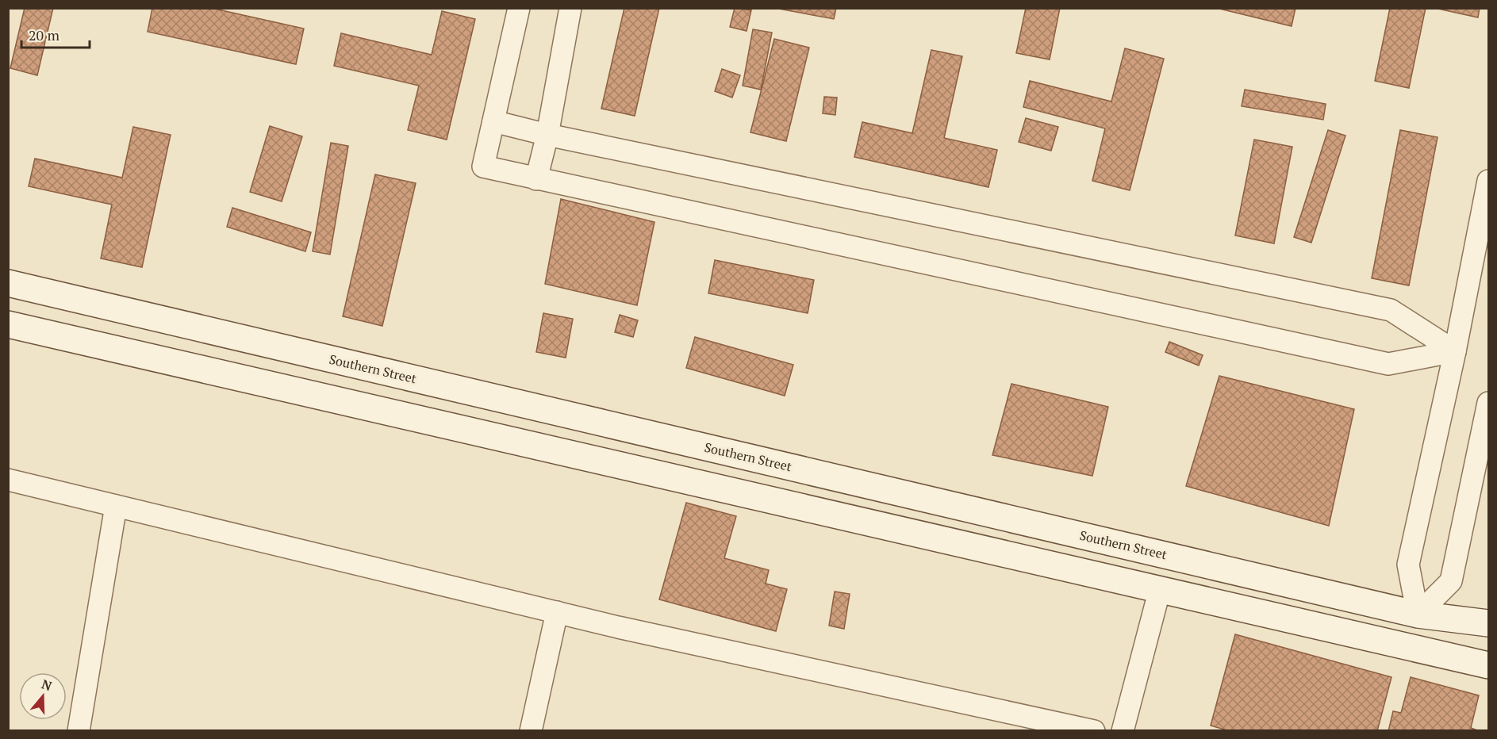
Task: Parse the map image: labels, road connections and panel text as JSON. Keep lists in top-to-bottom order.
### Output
{
  "streets": {
    "main road": ["Southern Street"]
  },
  "scale_bar": "20 m",
  "north": "top"
}
